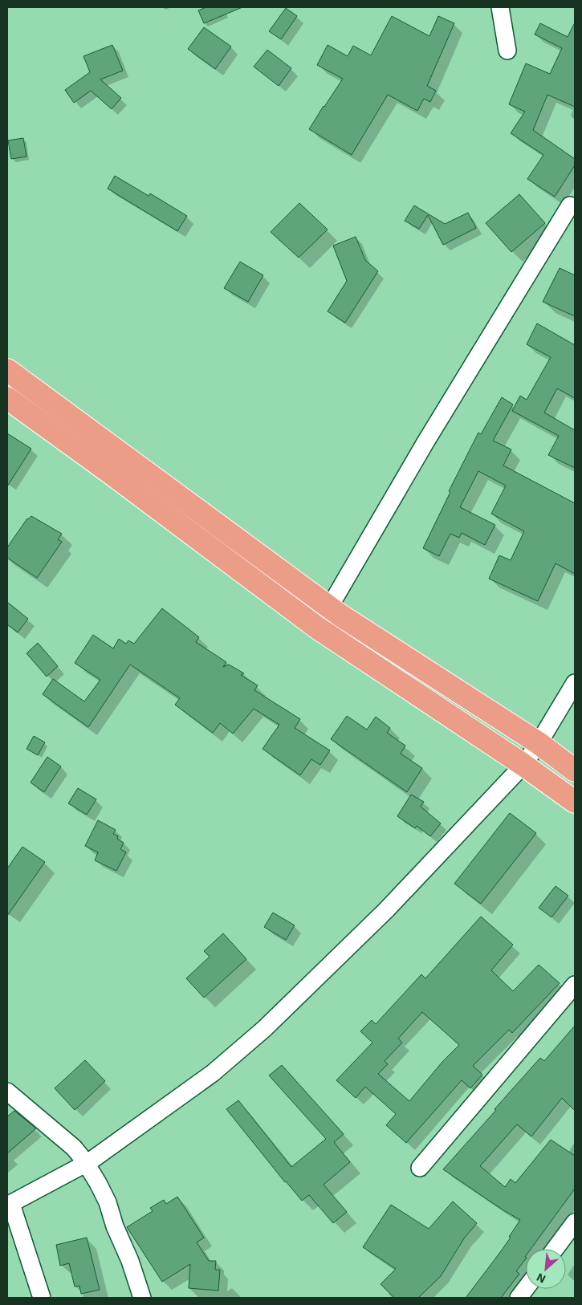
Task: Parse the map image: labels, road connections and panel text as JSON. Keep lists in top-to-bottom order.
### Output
{
  "north": "bottom left"
}
